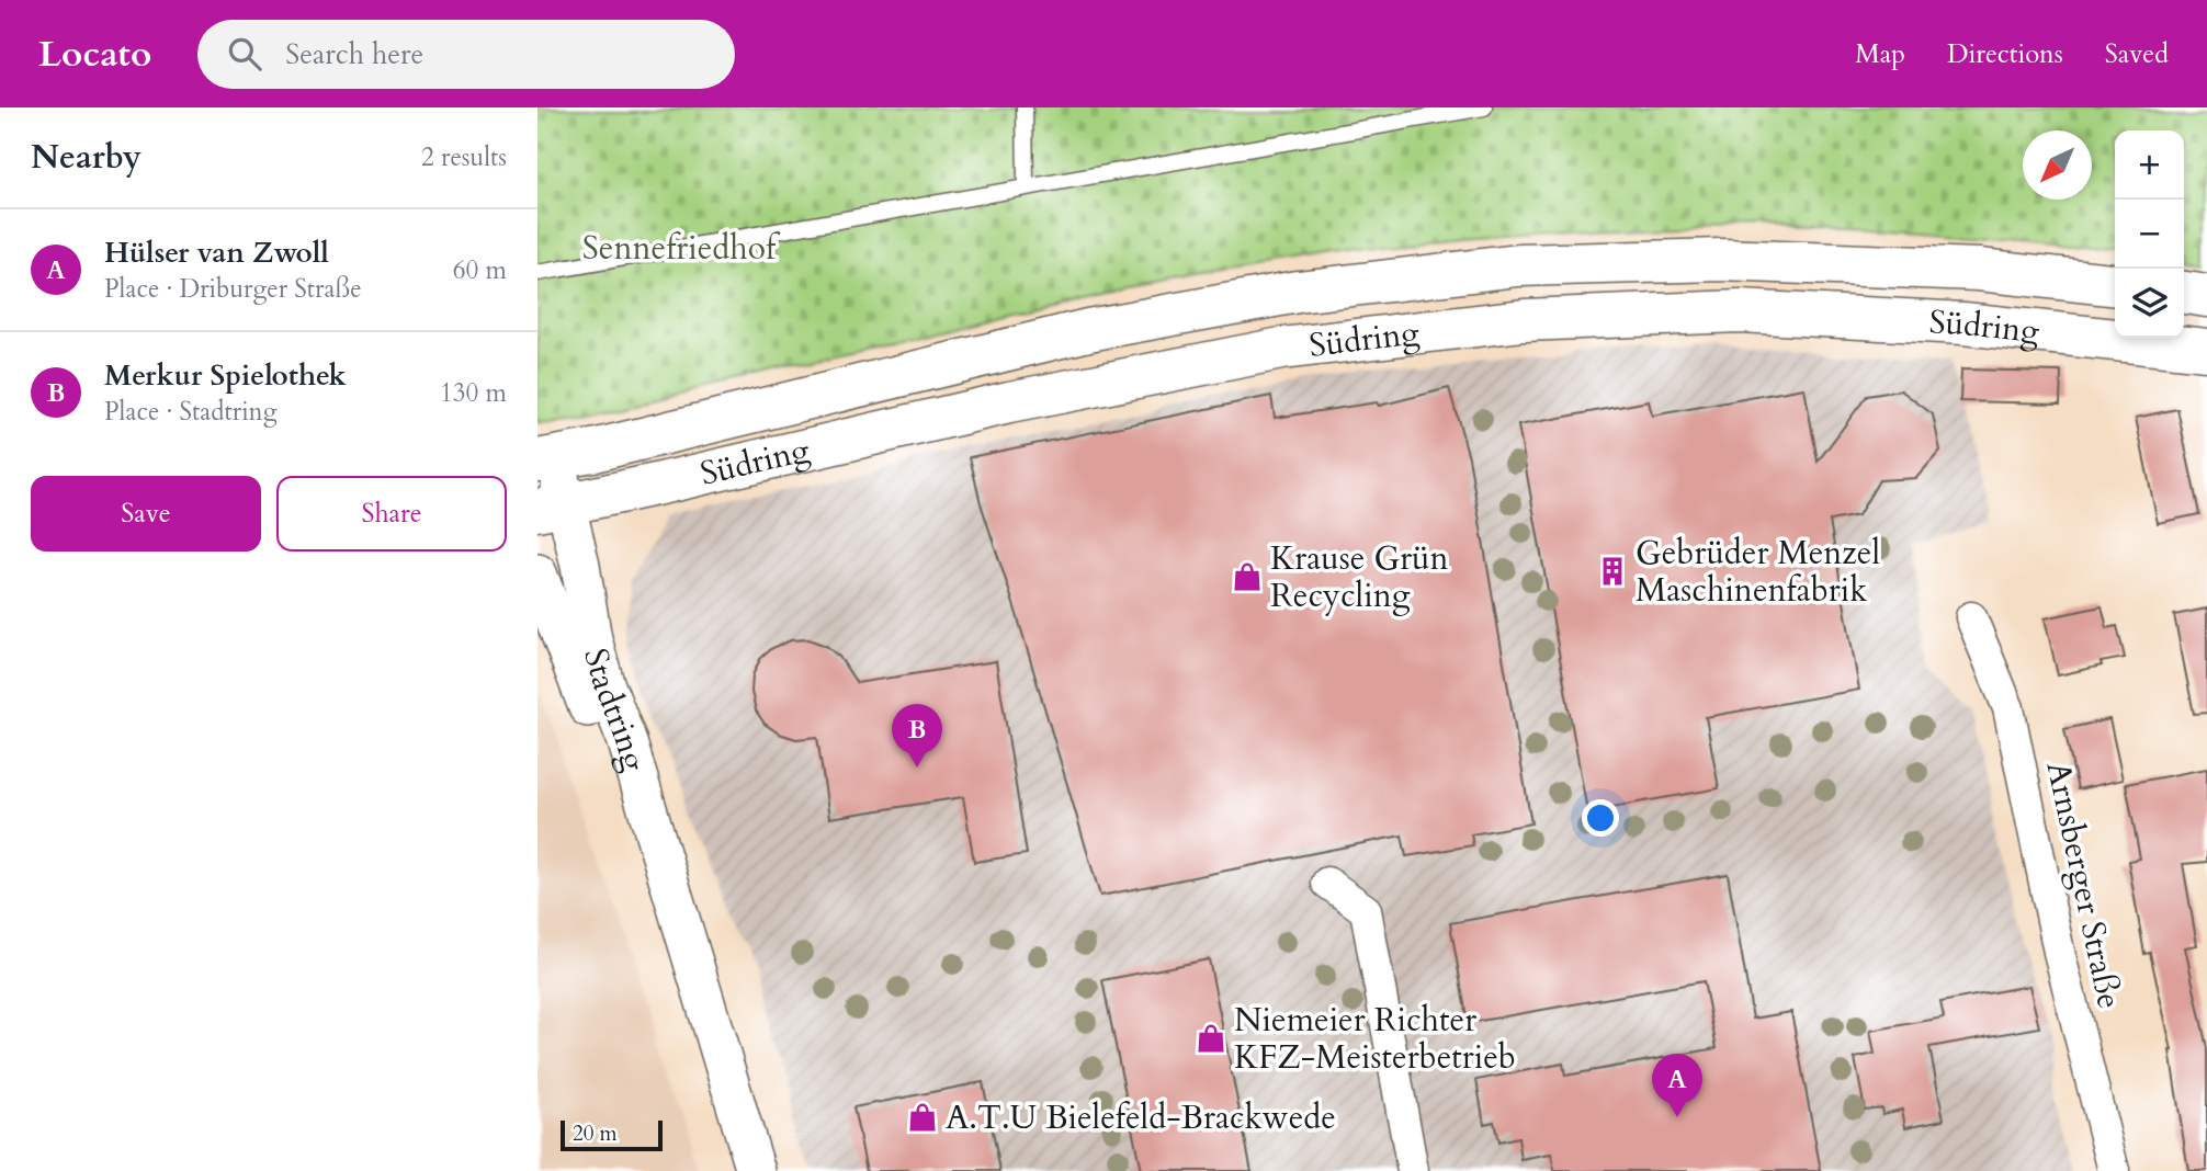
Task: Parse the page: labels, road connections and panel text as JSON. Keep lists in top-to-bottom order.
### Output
{
  "streets": {
    "main road": ["Südring"],
    "street": ["Stadtring", "Arnsberger Straße"]
  },
  "crossings": [
    ["Südring", "Stadtring"]
  ],
  "parks": ["Sennefriedhof"],
  "places": {
    "building": ["Gebrüder Menzel Maschinenfabrik"],
    "shop": ["Krause Grün Recycling", "Niemeier Richter KFZ-Meisterbetrieb", "A.T.U Bielefeld-Brackwede"]
  },
  "scale_bar": "20 m",
  "north": "bottom left",
  "page": {
    "header": "Locato",
    "search": "Search here",
    "nav": ["Map", "Directions", "Saved"],
    "heading": ["Nearby", "2 results"],
    "map_buttons": ["+", "−"],
    "list": [
      {
        "mark": "A",
        "name": "Hülser van Zwoll",
        "note": "Place · Driburger Straße",
        "value": "60 m"
      },
      {
        "mark": "B",
        "name": "Merkur Spielothek",
        "note": "Place · Stadtring",
        "value": "130 m"
      }
    ],
    "buttons": ["Save", "Share"],
    "pins": ["B", "A"],
    "scale": "20 m"
  }
}
